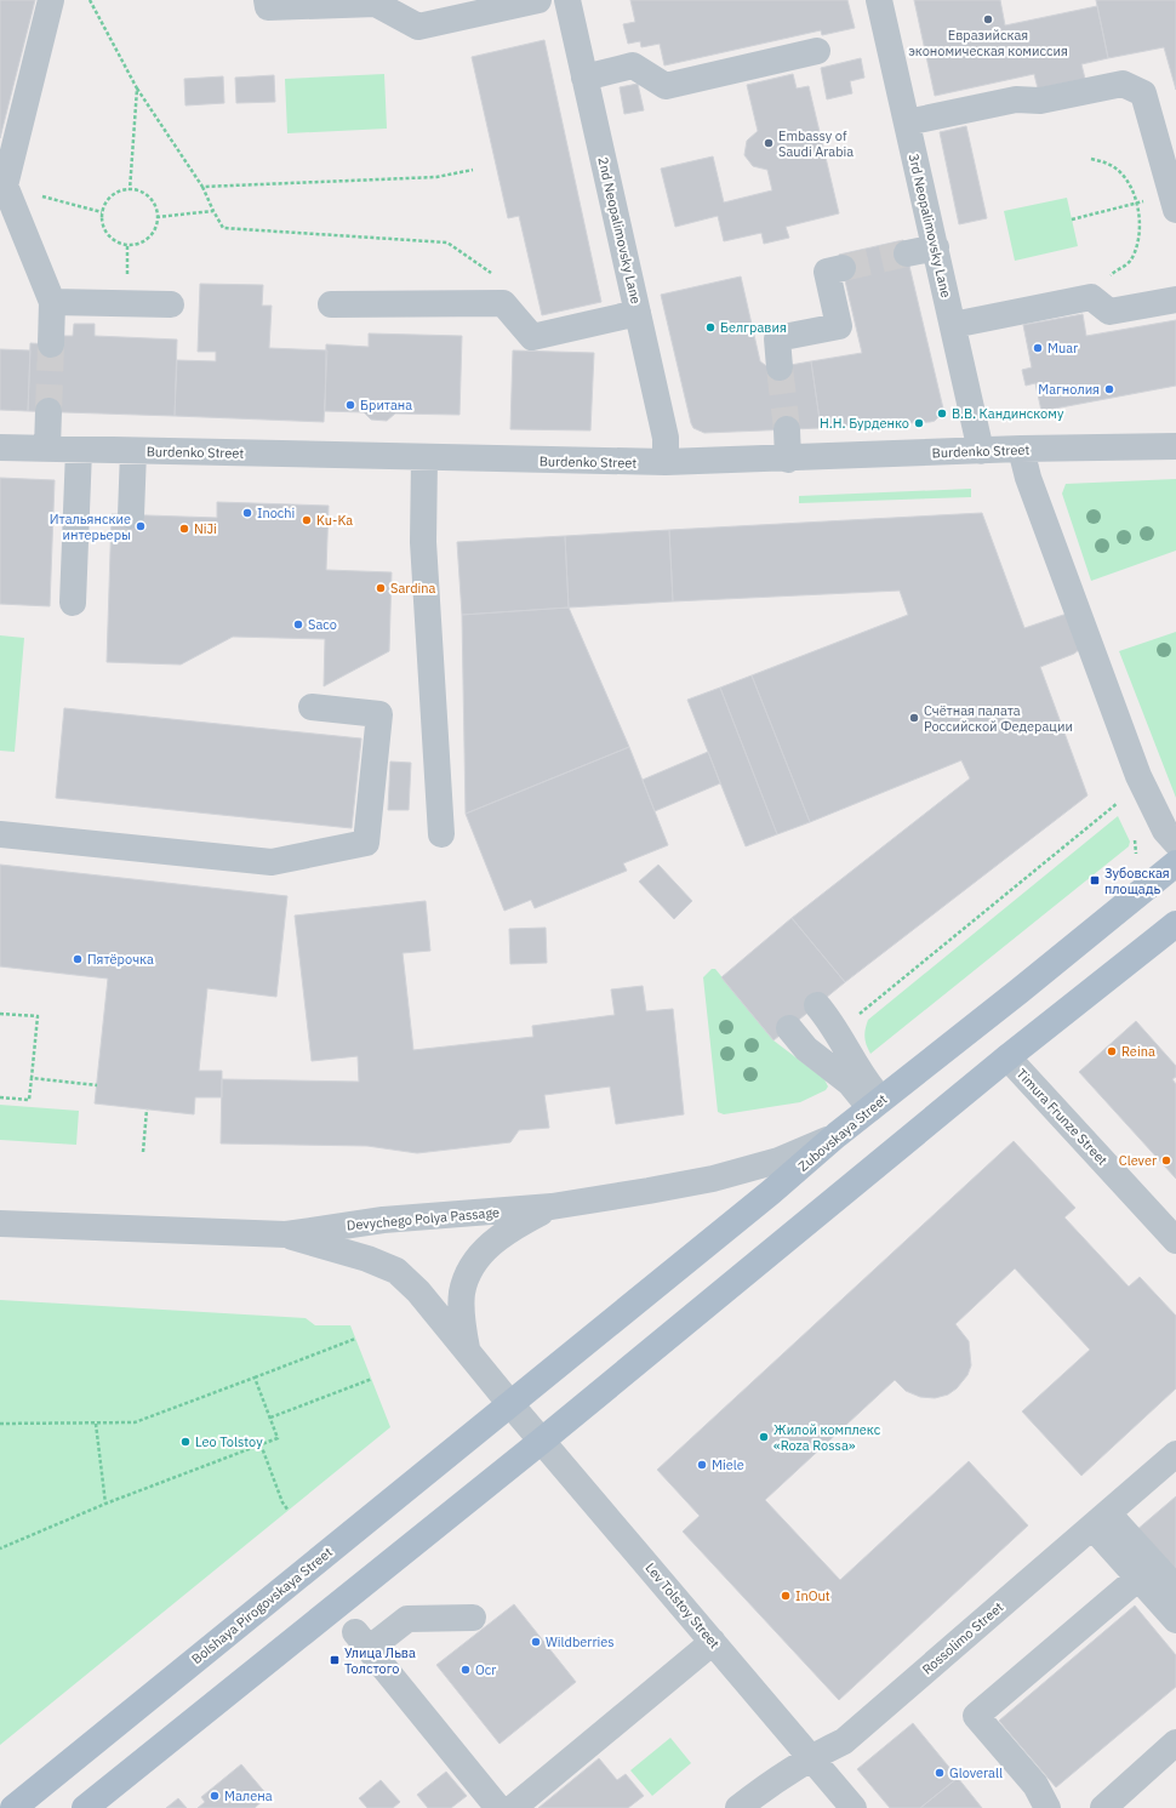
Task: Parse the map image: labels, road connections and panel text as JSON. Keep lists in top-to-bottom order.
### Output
{
  "streets": {
    "main road": ["Zubovskaya Street", "Bolshaya Pirogovskaya Street"],
    "street": [
      "3rd Neopalimovsky Lane",
      "2nd Neopalimovsky Lane",
      "Burdenko Street",
      "Timura Frunze Street",
      "Devychego Polya Passage",
      "Lev Tolstoy Street",
      "Rossolimo Street"
    ]
  },
  "crossings": [
    ["3rd Neopalimovsky Lane", "Burdenko Street"],
    ["2nd Neopalimovsky Lane", "Burdenko Street"],
    ["Zubovskaya Street", "Devychego Polya Passage"],
    ["Zubovskaya Street", "Bolshaya Pirogovskaya Street"],
    ["Zubovskaya Street", "Lev Tolstoy Street"],
    ["Devychego Polya Passage", "Lev Tolstoy Street"],
    ["Bolshaya Pirogovskaya Street", "Lev Tolstoy Street"],
    ["Lev Tolstoy Street", "Rossolimo Street"]
  ],
  "places": {
    "other": [
      "Евразийская экономическая комиссия",
      "Embassy of Saudi Arabia",
      "Белгравия",
      "Muar",
      "Магнолия",
      "Британа",
      "В.В. Кандинскому",
      "Н.Н. Бурденко",
      "Inochi",
      "Ku-Ka",
      "Итальянские интерьеры",
      "NiJi",
      "Sardina",
      "Saco",
      "Счётная палата Российской Федерации",
      "Пятёрочка",
      "Reina",
      "Clever",
      "Жилой комплекс «Roza Rossa»",
      "Leo Tolstoy",
      "Miele",
      "InOut",
      "Wildberries",
      "Ocr",
      "Gloverall",
      "Малена"
    ],
    "transit": ["Зубовская площадь", "Улица Льва Толстого"]
  }
}
